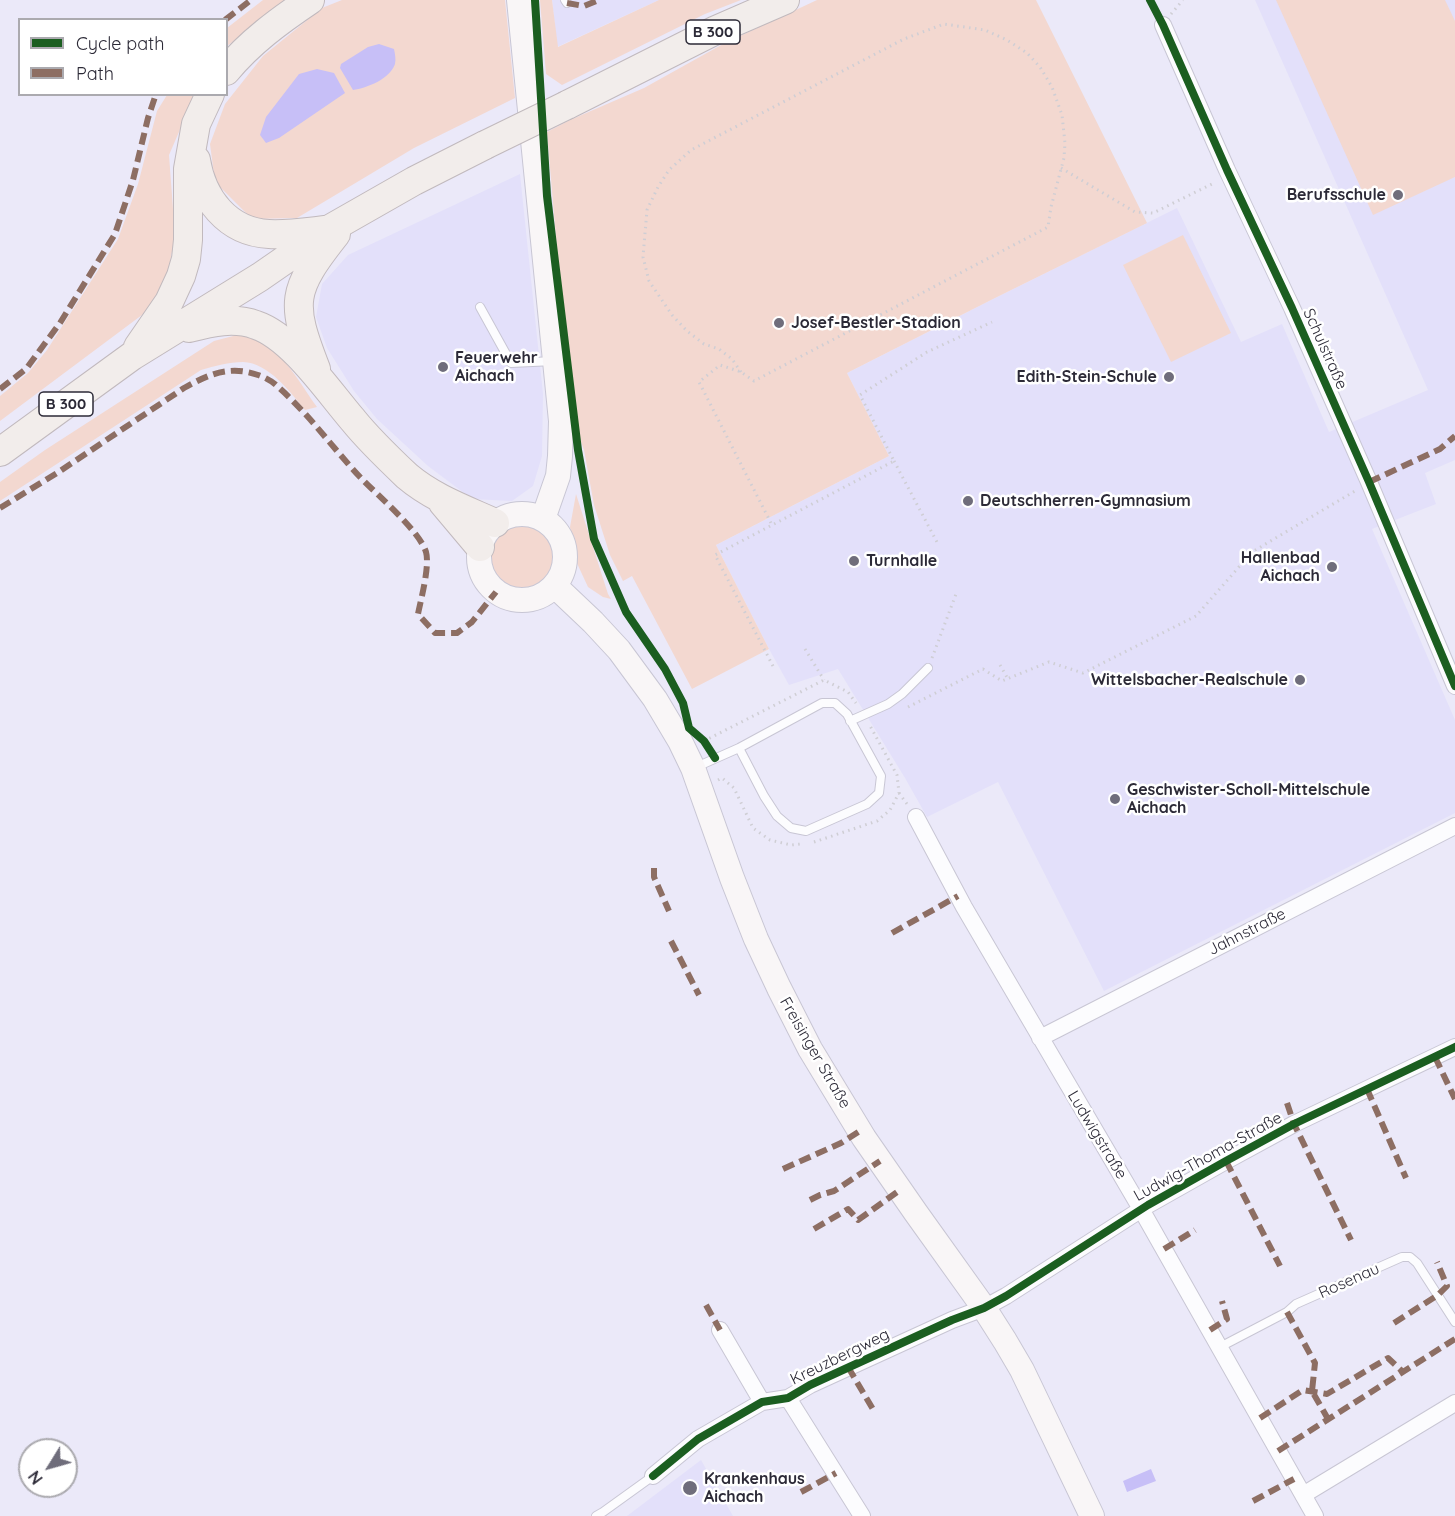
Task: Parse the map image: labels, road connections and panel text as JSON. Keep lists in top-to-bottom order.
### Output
{
  "streets": {
    "highway": ["B 300"],
    "main road": ["Freisinger Straße"],
    "street": [
      "Schulstraße",
      "Jahnstraße",
      "Ludwigstraße",
      "Ludwig-Thoma-Straße",
      "Kreuzbergweg"
    ],
    "lane": ["Rosenau"]
  },
  "crossings": [
    ["Jahnstraße", "Ludwigstraße"],
    ["Freisinger Straße", "Ludwig-Thoma-Straße"],
    ["Freisinger Straße", "Kreuzbergweg"],
    ["Ludwigstraße", "Ludwig-Thoma-Straße"],
    ["Ludwigstraße", "Rosenau"],
    ["Ludwig-Thoma-Straße", "Kreuzbergweg"]
  ],
  "places": [
    "Berufsschule",
    "Josef-Bestler-Stadion",
    "Feuerwehr Aichach",
    "Edith-Stein-Schule",
    "Deutschherren-Gymnasium",
    "Turnhalle",
    "Hallenbad Aichach",
    "Wittelsbacher-Realschule",
    "Geschwister-Scholl-Mittelschule Aichach",
    "Krankenhaus Aichach"
  ],
  "legend": ["Cycle path", "Path"],
  "north": "bottom left"
}
